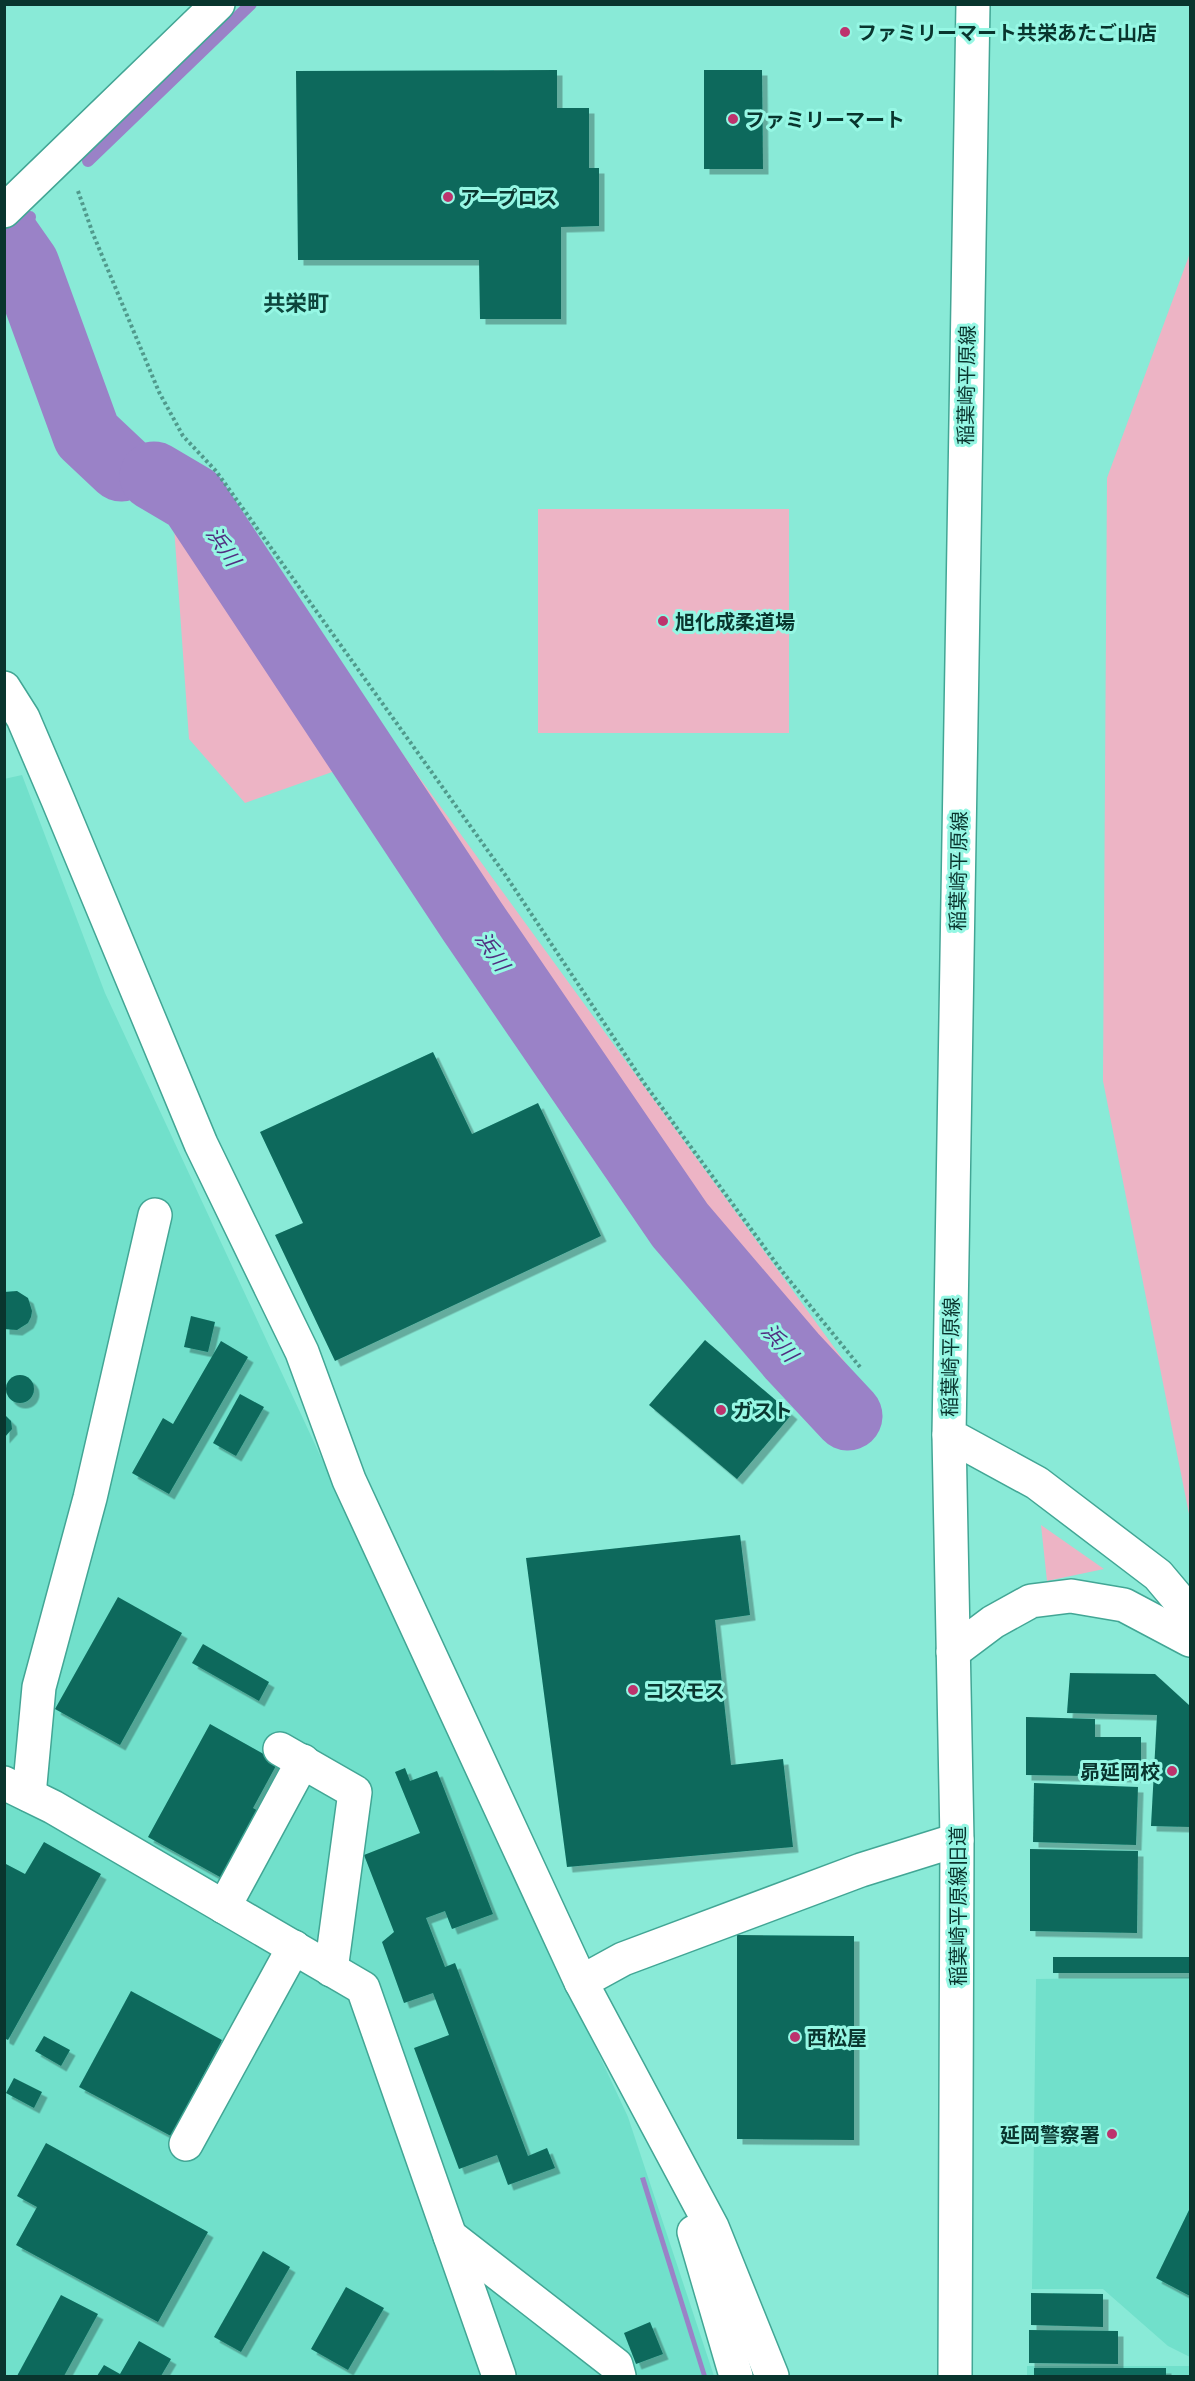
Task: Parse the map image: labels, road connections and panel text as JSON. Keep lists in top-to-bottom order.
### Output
{
  "streets": {
    "street": ["稲葉崎平原線", "稲葉崎平原線旧道"]
  },
  "crossings": [
    ["稲葉崎平原線", "稲葉崎平原線旧道"]
  ],
  "districts": ["共栄町"],
  "water": ["浜川"],
  "places": [
    "ファミリーマート共栄あたご山店",
    "ファミリーマート",
    "アープロス",
    "旭化成柔道場",
    "ガスト",
    "コスモス",
    "昴延岡校",
    "西松屋",
    "延岡警察署"
  ]
}
